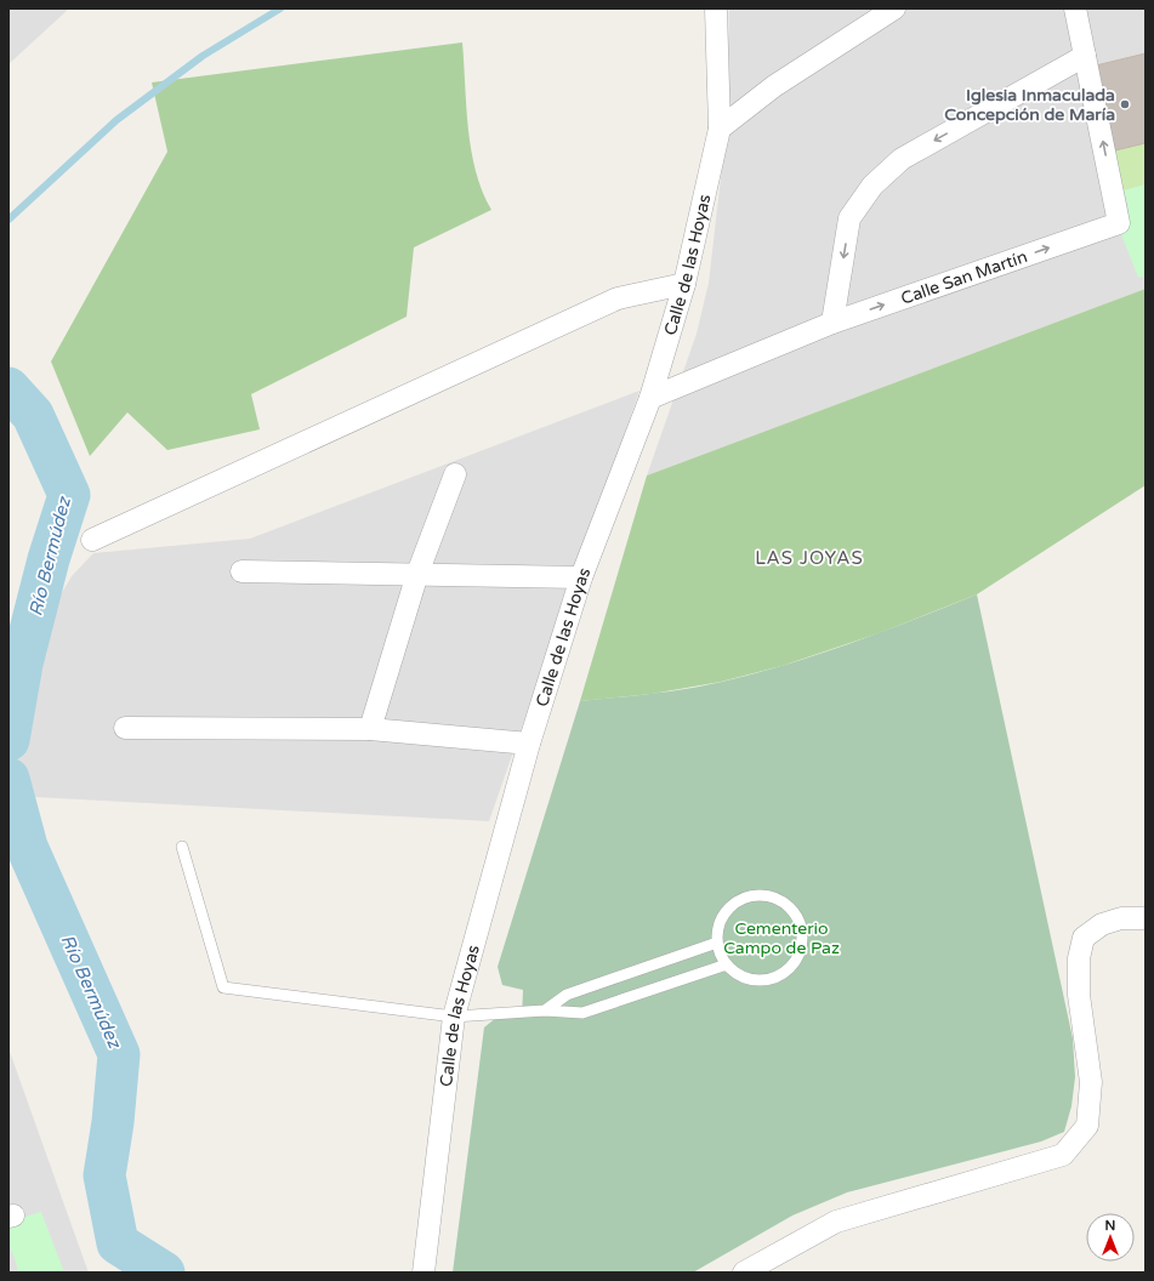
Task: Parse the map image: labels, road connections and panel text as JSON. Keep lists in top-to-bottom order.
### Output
{
  "streets": {
    "street": ["Calle de las Hoyas", "Calle San Martín"]
  },
  "crossings": [
    ["Calle de las Hoyas", "Calle San Martín"]
  ],
  "districts": ["LAS JOYAS"],
  "water": ["Río Bermúdez"],
  "parks": ["Cementerio Campo de Paz"],
  "places": ["Iglesia Inmaculada Concepción de María"],
  "north": "top"
}
